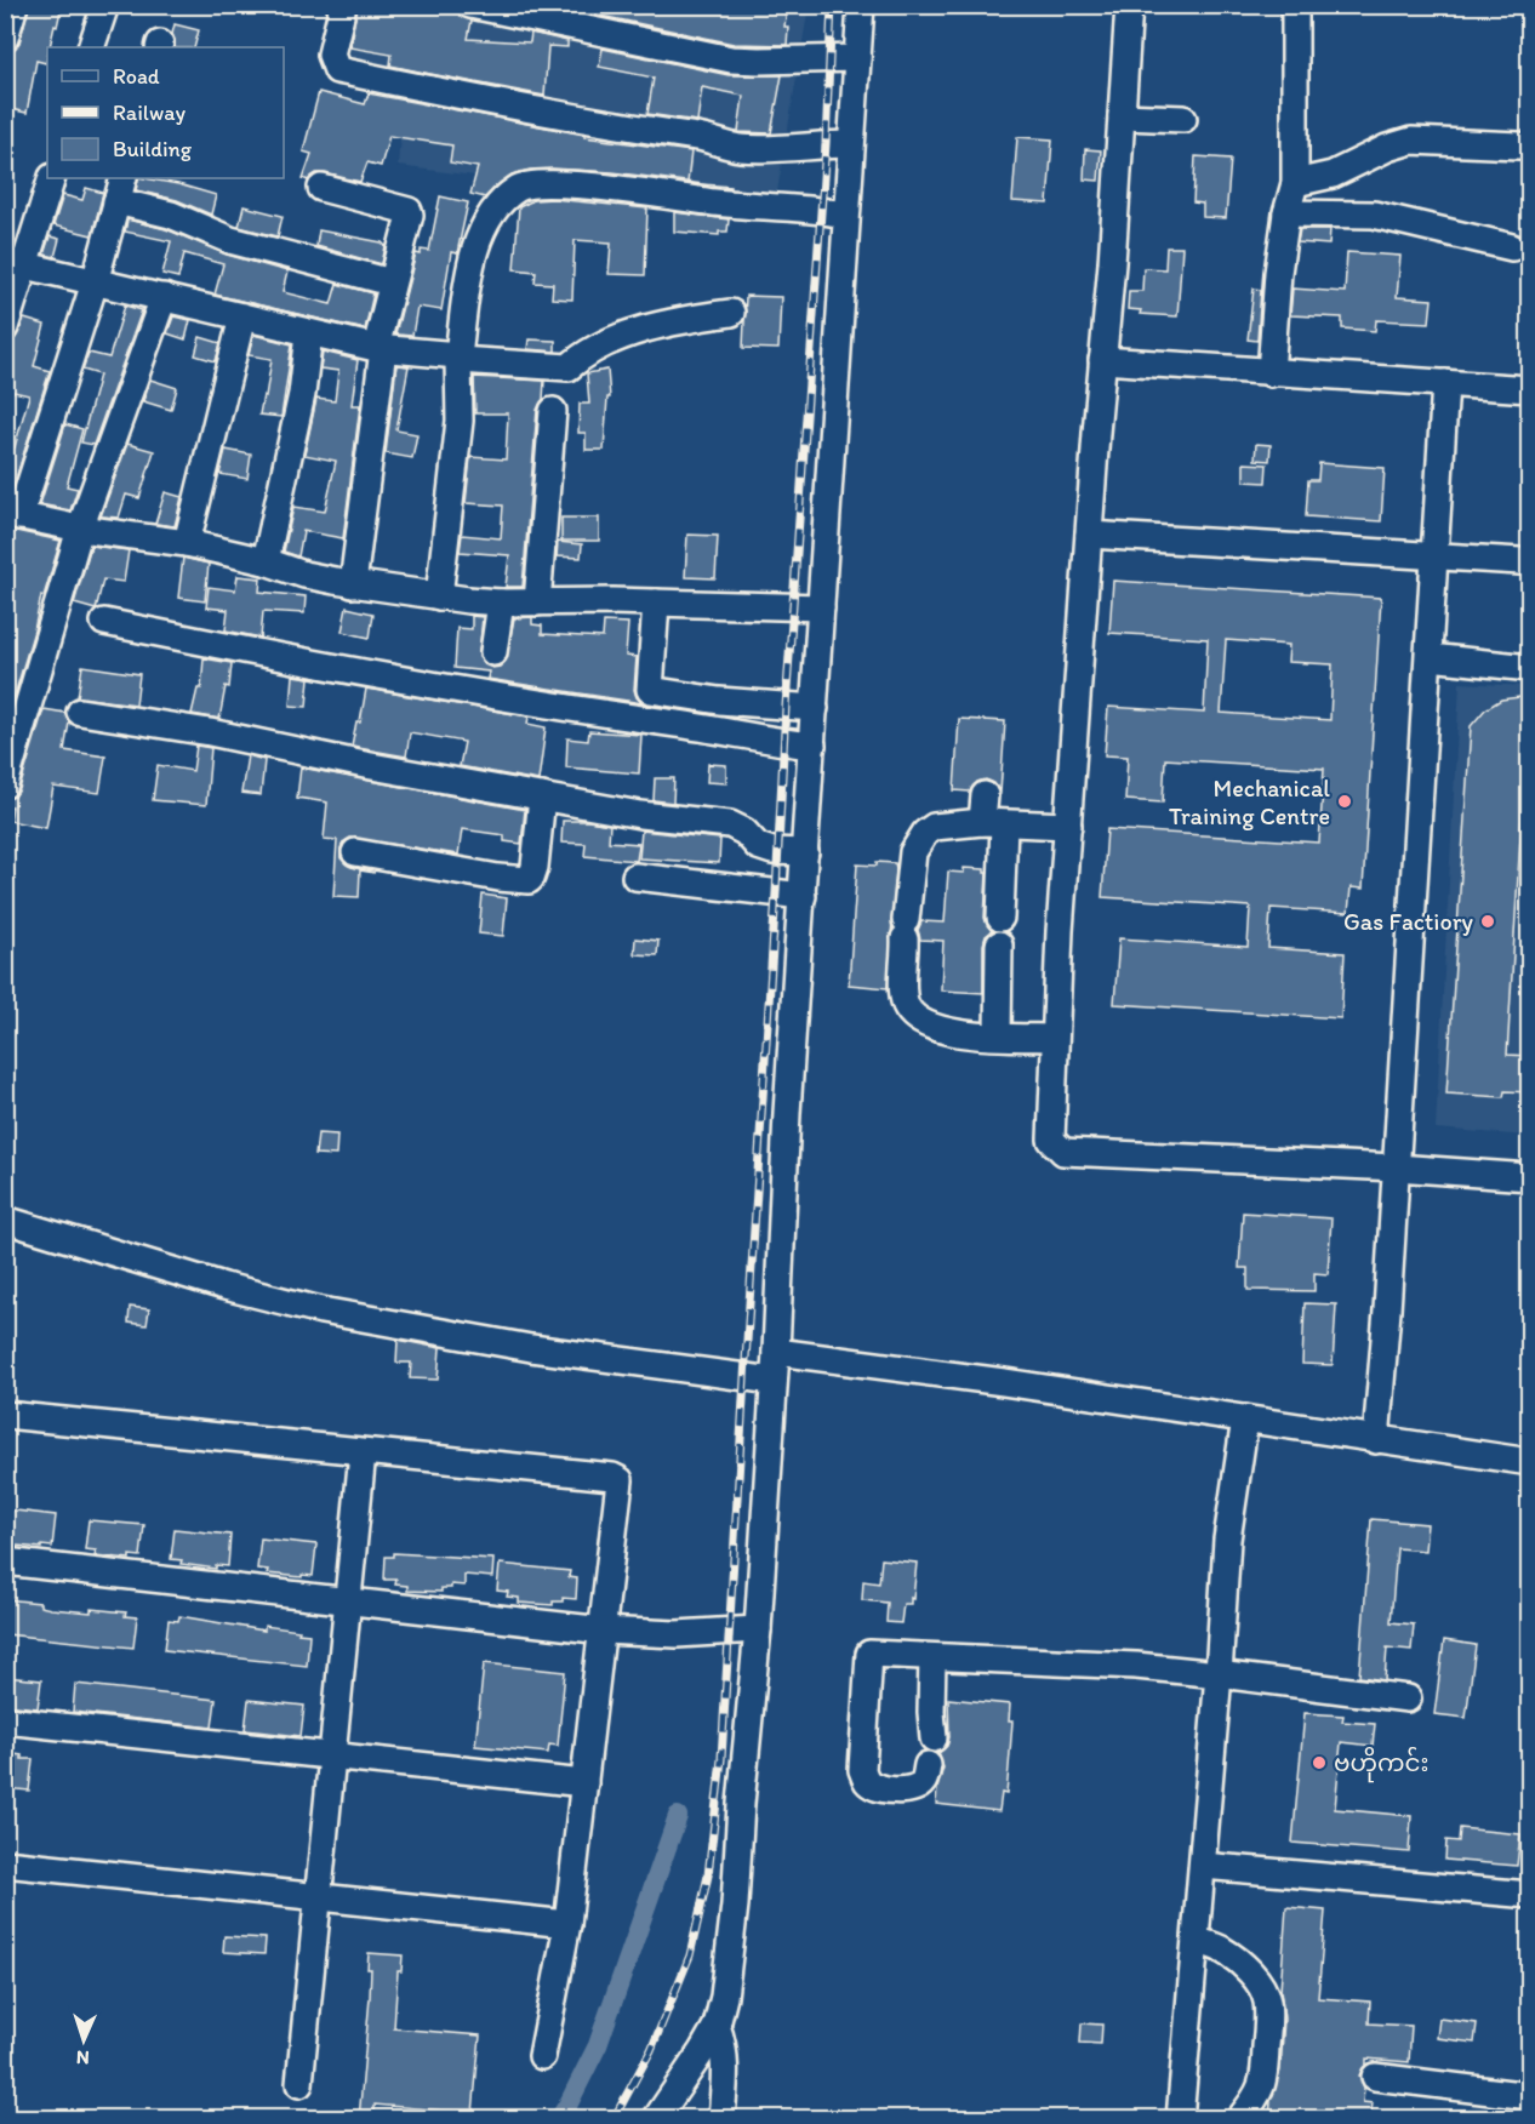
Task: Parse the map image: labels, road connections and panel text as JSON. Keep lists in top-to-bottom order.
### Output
{
  "places": ["Mechanical Training Centre", "Gas Factiory", "ဗဟိုကင်း"],
  "legend": ["Road", "Railway", "Building"],
  "north": "bottom"
}
